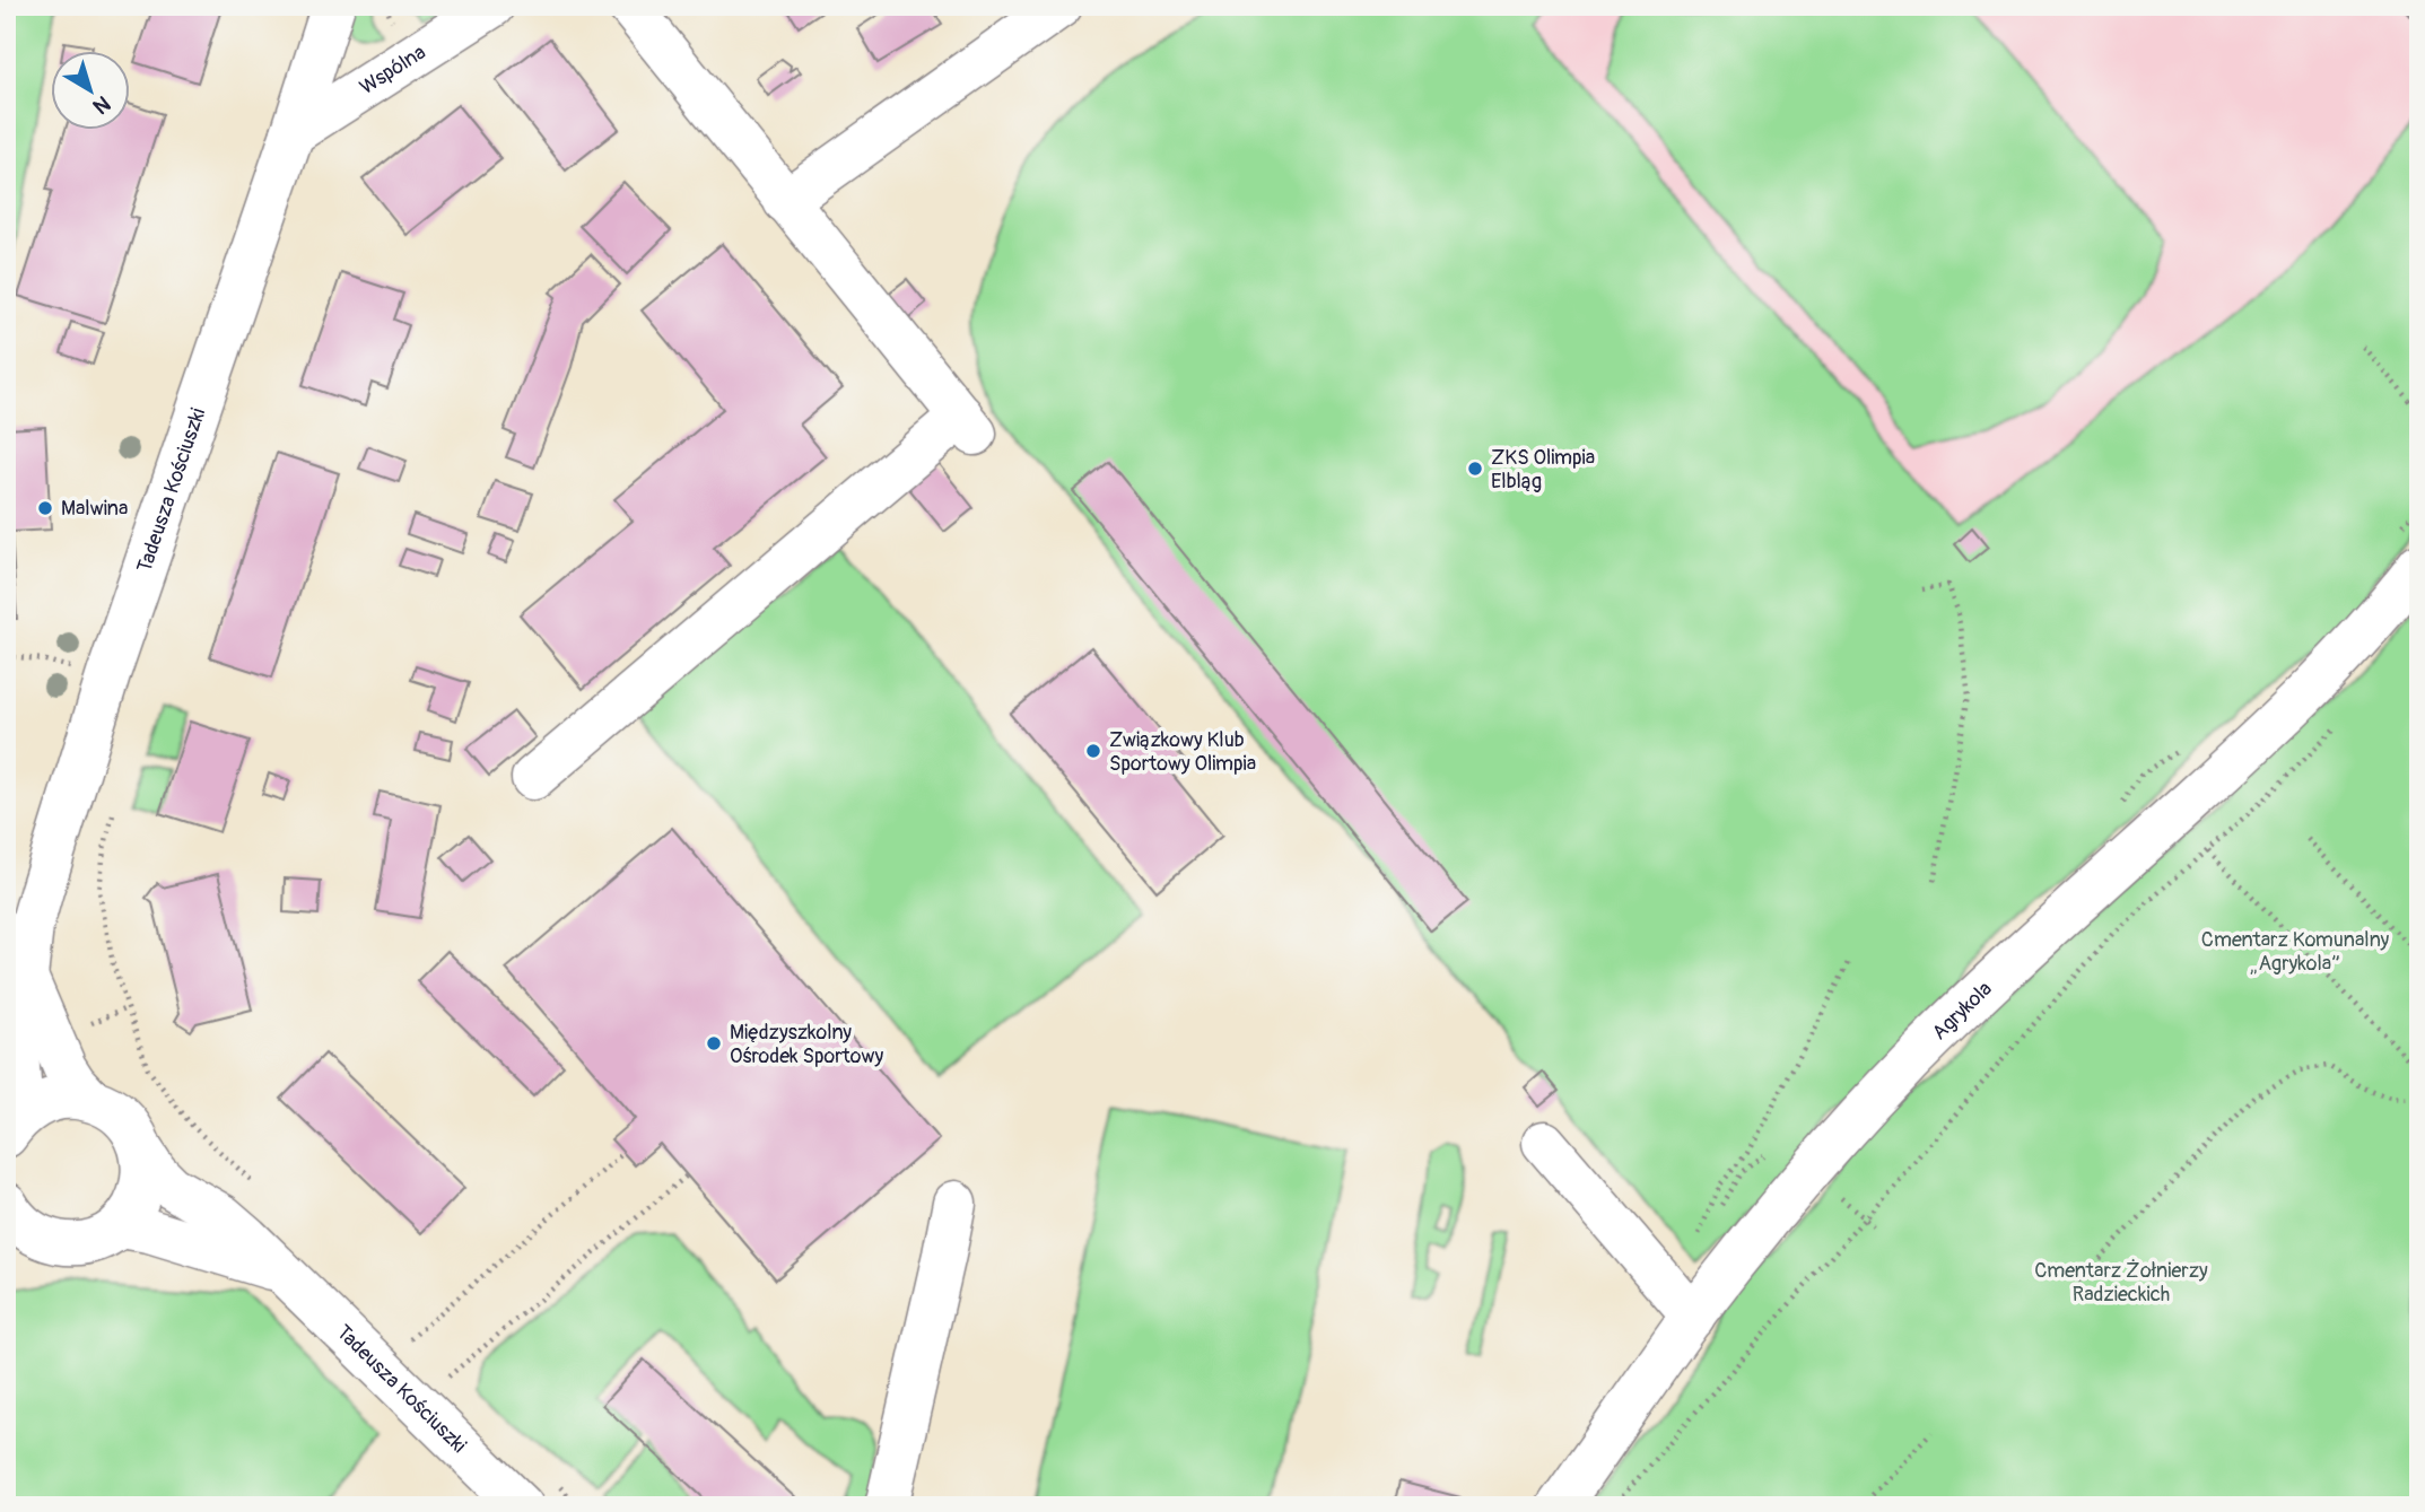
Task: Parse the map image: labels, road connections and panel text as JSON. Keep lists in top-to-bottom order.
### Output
{
  "streets": {
    "street": ["Wspólna", "Tadeusza Kościuszki", "Agrykola"]
  },
  "crossings": [
    ["Wspólna", "Tadeusza Kościuszki"]
  ],
  "parks": ["Cmentarz Komunalny „Agrykola”", "Cmentarz Żołnierzy Radzieckich"],
  "places": [
    "ZKS Olimpia Elbląg",
    "Malwina",
    "Związkowy Klub Sportowy Olimpia",
    "Międzyszkolny Ośrodek Sportowy"
  ],
  "north": "bottom right"
}
